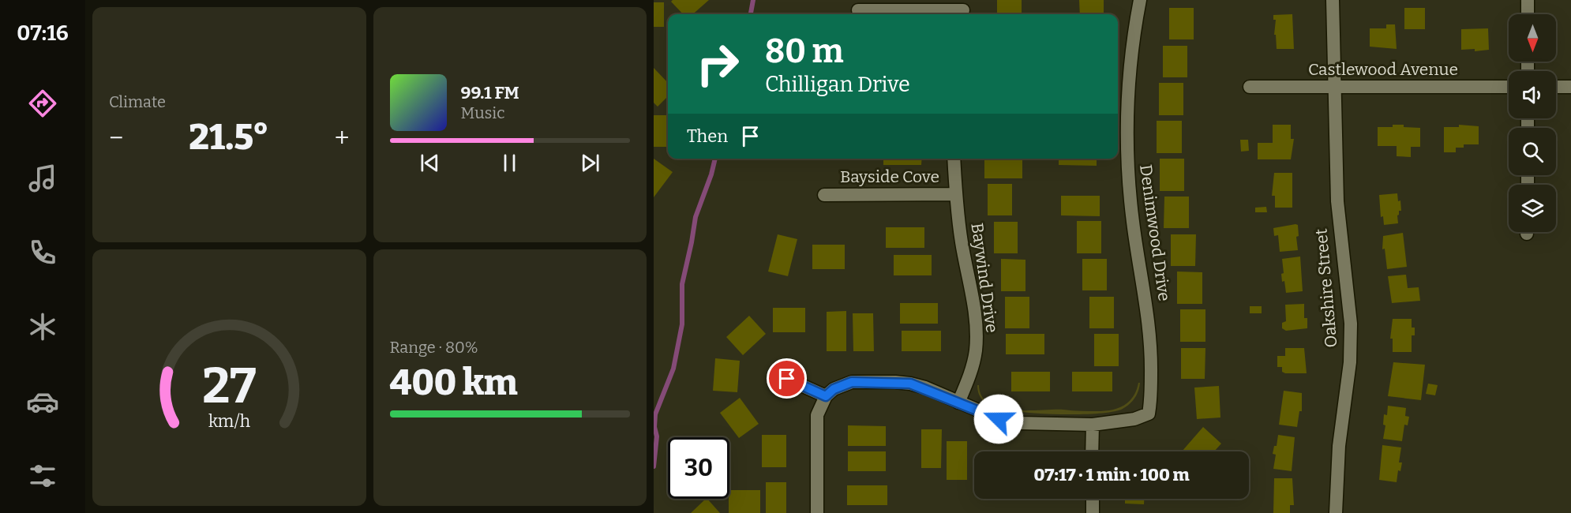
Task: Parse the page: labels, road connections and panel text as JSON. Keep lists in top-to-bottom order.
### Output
{
  "streets": {
    "street": [
      "Castlewood Avenue",
      "Bayside Cove",
      "Denimwood Drive",
      "Baywind Drive",
      "Oakshire Street"
    ]
  },
  "crossings": [
    ["Castlewood Avenue", "Oakshire Street"],
    ["Bayside Cove", "Baywind Drive"]
  ],
  "north": "bottom",
  "page": {
    "tabs": "07:16",
    "tile": [
      "Climate",
      ["Range · 80%", "400 km"]
    ],
    "turn": ["80 m", "Chilligan Drive"],
    "song": ["99.1 FM", "Music"],
    "then": "Then",
    "heat": ["−", "21.5°", "+"],
    "limit": "30",
    "trip": "07:17 · 1 min · 100 m",
    "gauge": ["27", "km/h"]
  }
}
